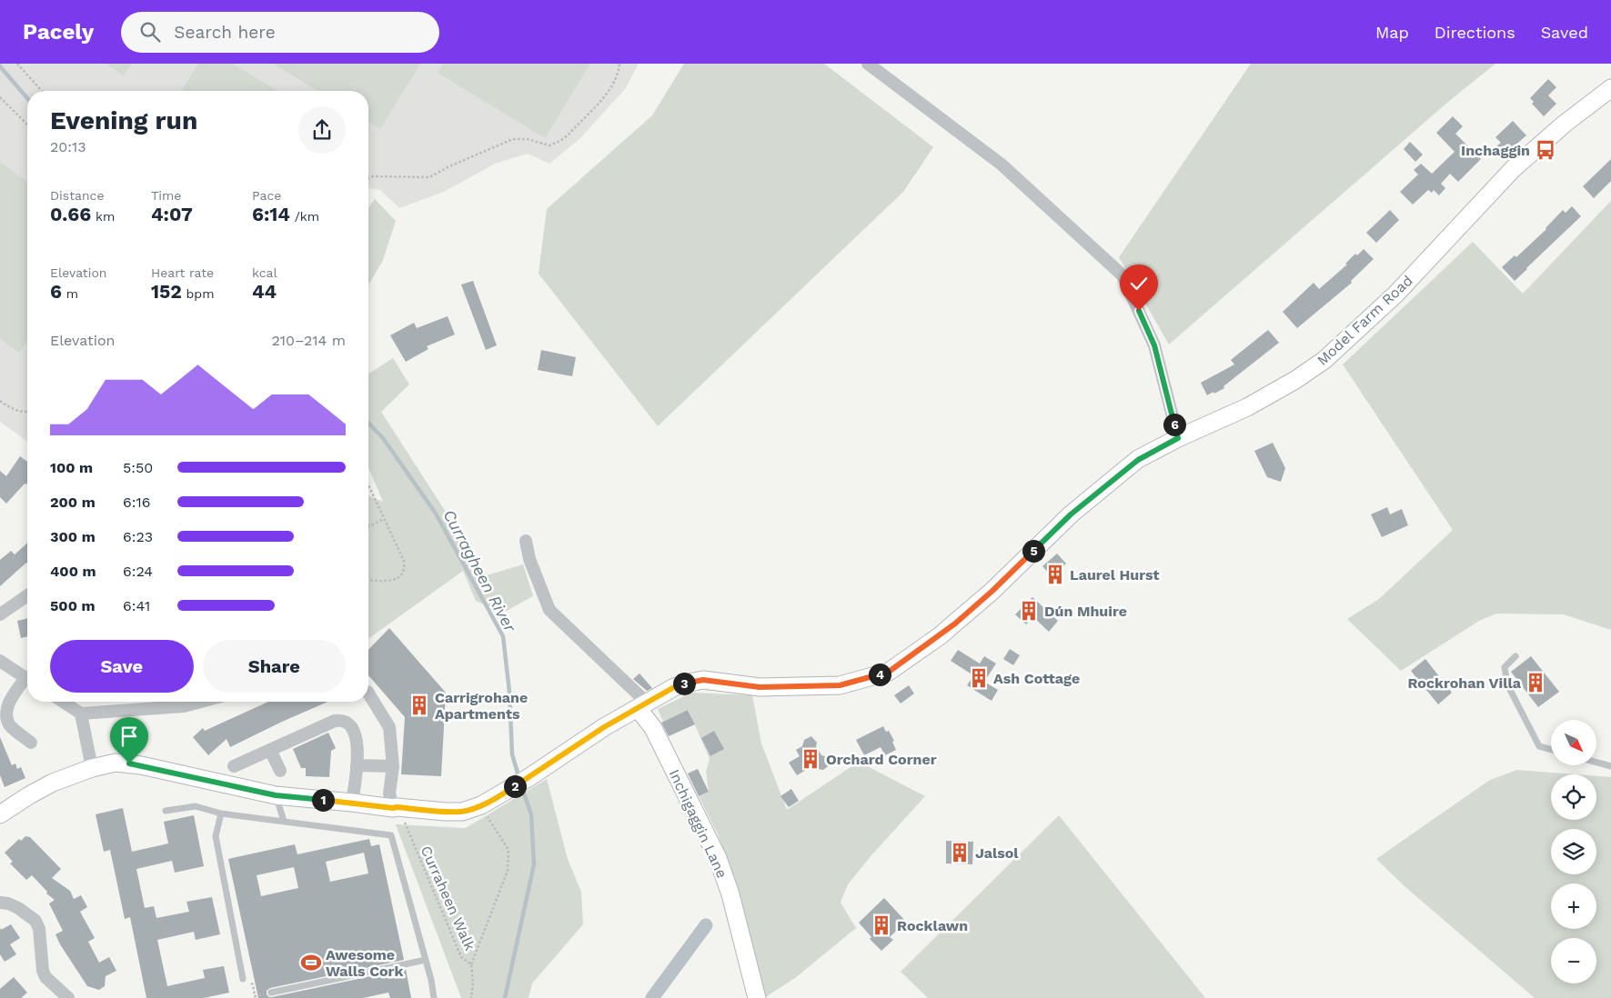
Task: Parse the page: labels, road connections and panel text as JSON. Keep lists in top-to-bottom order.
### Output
{
  "streets": {
    "main road": ["Model Farm Road", "Inchigaggin Lane"],
    "path": ["Curraheen Walk"]
  },
  "crossings": [
    ["Model Farm Road", "Inchigaggin Lane"],
    ["Model Farm Road", "Curraheen Walk"]
  ],
  "water": ["Curragheen River"],
  "places": {
    "bus stop": ["Inchaggin"],
    "building": [
      "Laurel Hurst",
      "Dún Mhuire",
      "Ash Cottage",
      "Rockrohan Villa",
      "Carrigrohane Apartments",
      "Orchard Corner",
      "Jalsol",
      "Rocklawn"
    ],
    "sports": ["Awesome Walls Cork"]
  },
  "north": "bottom right",
  "page": {
    "header": "Pacely",
    "search": "Search here",
    "nav": ["Map", "Directions", "Saved"],
    "heading": ["Evening run", "20:13"],
    "stats": [
      ["Distance", "0.66 km"],
      ["Time", "4:07"],
      ["Pace", "6:14 /km"],
      ["Elevation", "6 m"],
      ["Heart rate", "152 bpm"],
      ["kcal", "44"]
    ],
    "chart": ["Elevation", "210–214 m"],
    "pins": [
      "6",
      "5",
      "4",
      "3",
      "2",
      "1"
    ],
    "list": [
      {
        "name": "100 m",
        "note": "5:50"
      },
      {
        "name": "200 m",
        "note": "6:16"
      },
      {
        "name": "300 m",
        "note": "6:23"
      },
      {
        "name": "400 m",
        "note": "6:24"
      },
      {
        "name": "500 m",
        "note": "6:41"
      }
    ],
    "buttons": ["Save", "Share"],
    "map_buttons": ["+", "−"]
  }
}
